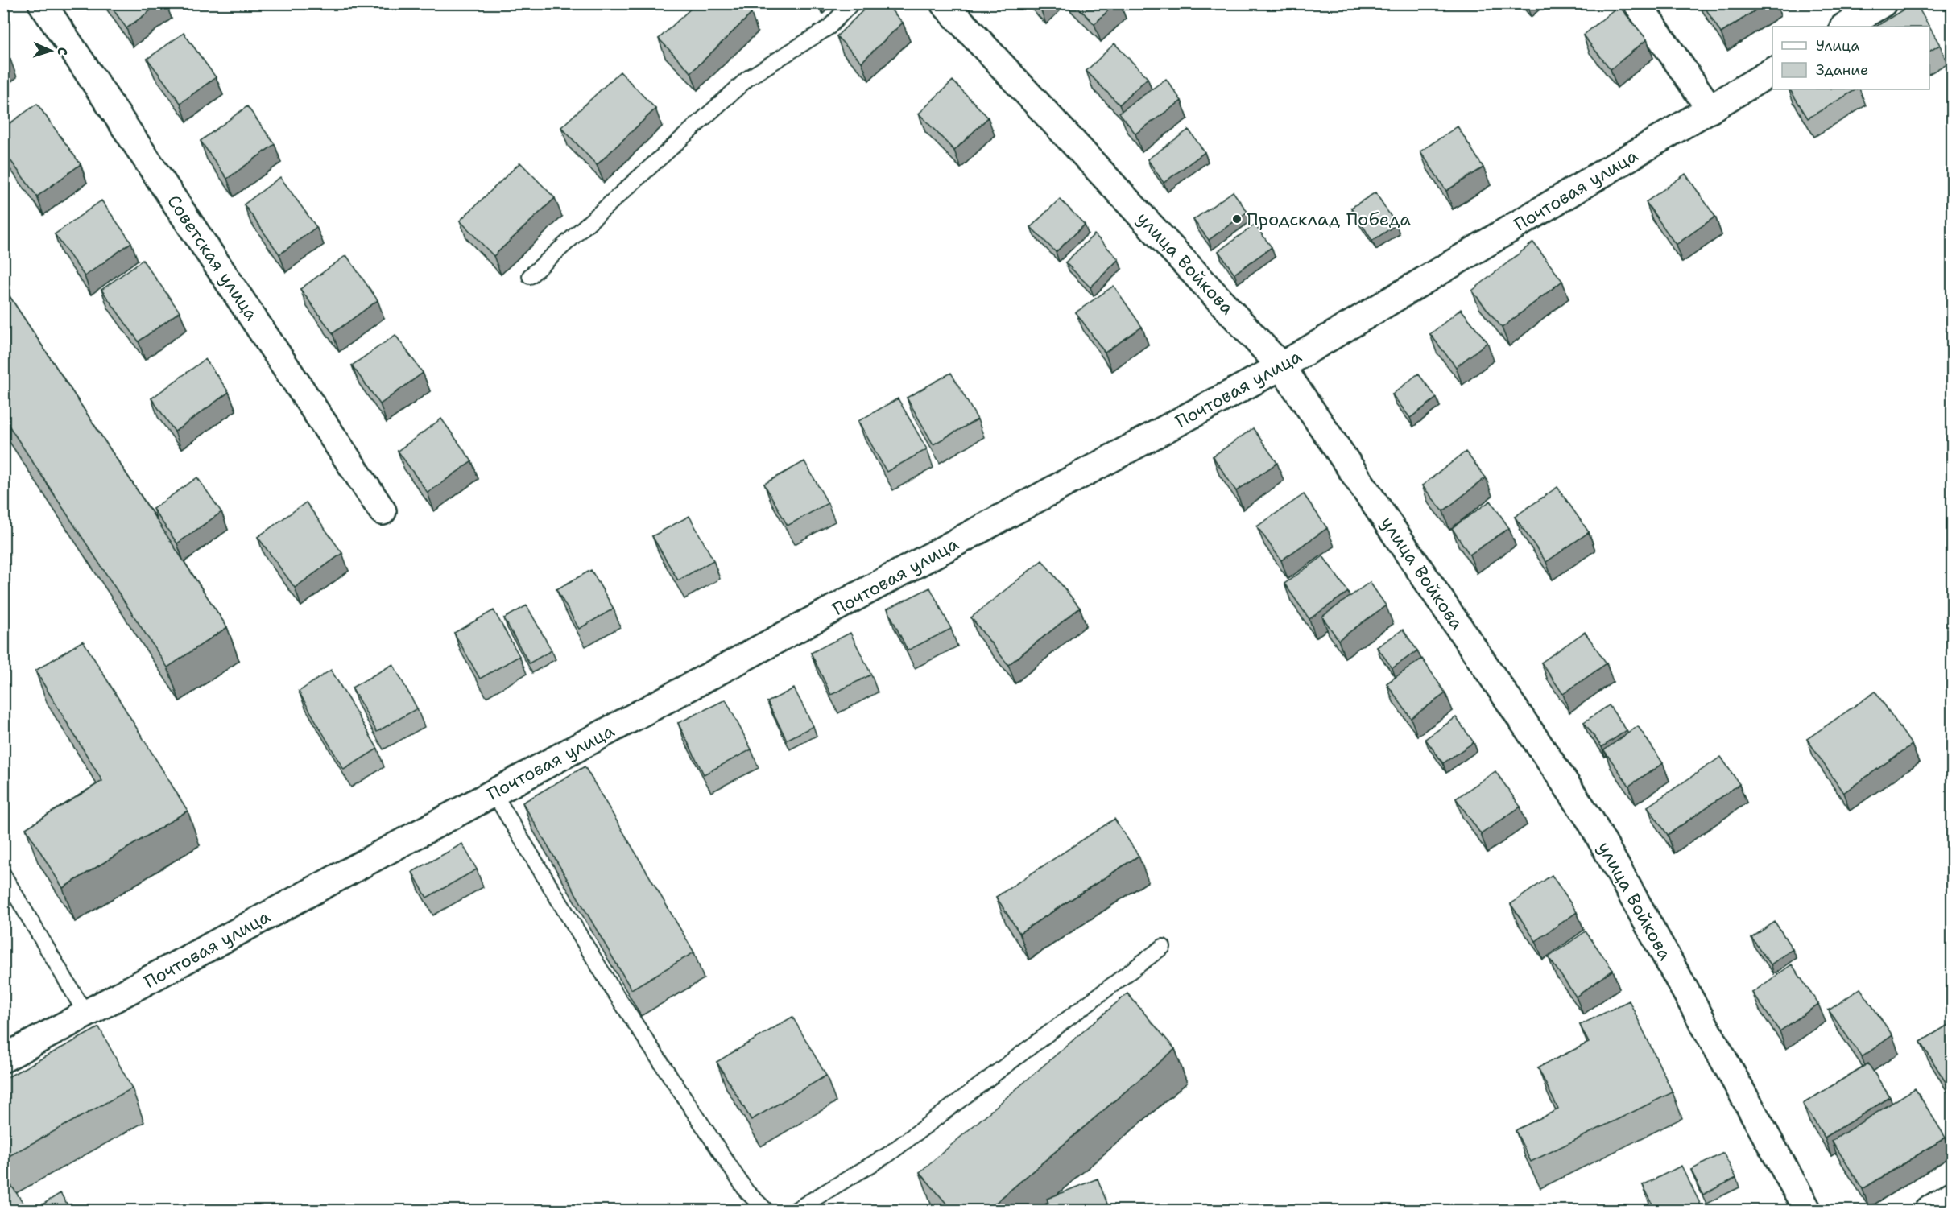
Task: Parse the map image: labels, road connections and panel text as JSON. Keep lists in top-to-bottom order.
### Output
{
  "streets": {
    "main road": ["Почтовая улица", "Советская улица", "улица Войкова"]
  },
  "crossings": [
    ["Почтовая улица", "улица Войкова"]
  ],
  "places": ["Продсклад Победа"],
  "legend": ["Улица", "Здание"],
  "north": "right"
}
